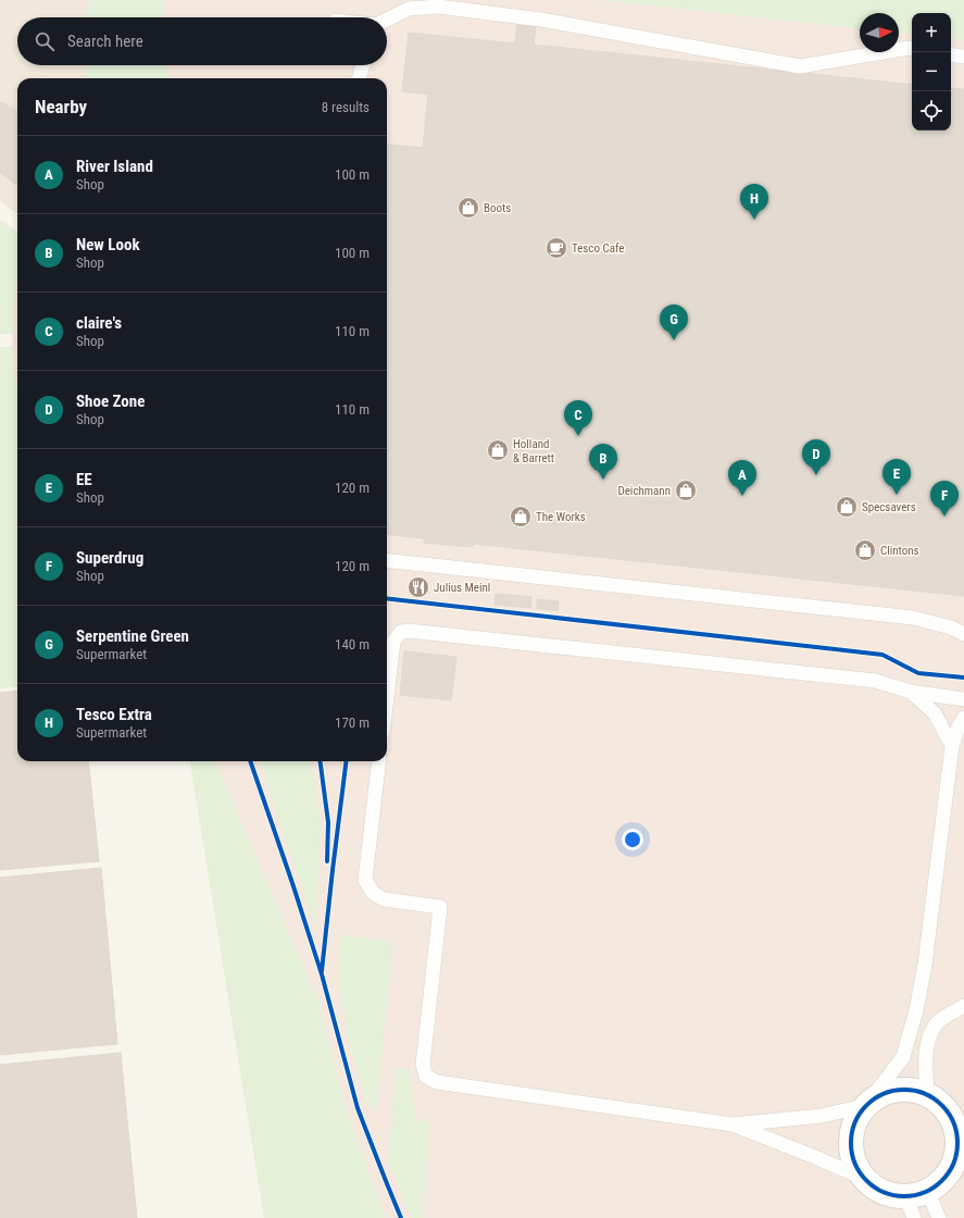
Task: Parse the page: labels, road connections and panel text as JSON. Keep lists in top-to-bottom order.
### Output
{
  "places": {
    "shop": [
      "Boots",
      "Holland & Barrett",
      "Deichmann",
      "Specsavers",
      "The Works",
      "Clintons"
    ],
    "cafe": ["Tesco Cafe"],
    "restaurant": ["Julius Meinl"]
  },
  "north": "right",
  "page": {
    "map_buttons": ["+", "−"],
    "search": "Search here",
    "heading": ["Nearby", "8 results"],
    "list": [
      {
        "mark": "A",
        "name": "River Island",
        "note": "Shop",
        "value": "100 m"
      },
      {
        "mark": "B",
        "name": "New Look",
        "note": "Shop",
        "value": "100 m"
      },
      {
        "mark": "C",
        "name": "claire's",
        "note": "Shop",
        "value": "110 m"
      },
      {
        "mark": "D",
        "name": "Shoe Zone",
        "note": "Shop",
        "value": "110 m"
      },
      {
        "mark": "E",
        "name": "EE",
        "note": "Shop",
        "value": "120 m"
      },
      {
        "mark": "F",
        "name": "Superdrug",
        "note": "Shop",
        "value": "120 m"
      },
      {
        "mark": "G",
        "name": "Serpentine Green",
        "note": "Supermarket",
        "value": "140 m"
      },
      {
        "mark": "H",
        "name": "Tesco Extra",
        "note": "Supermarket",
        "value": "170 m"
      }
    ],
    "pins": [
      "H",
      "G",
      "C",
      "D",
      "B",
      "E",
      "A",
      "F"
    ]
  }
}
